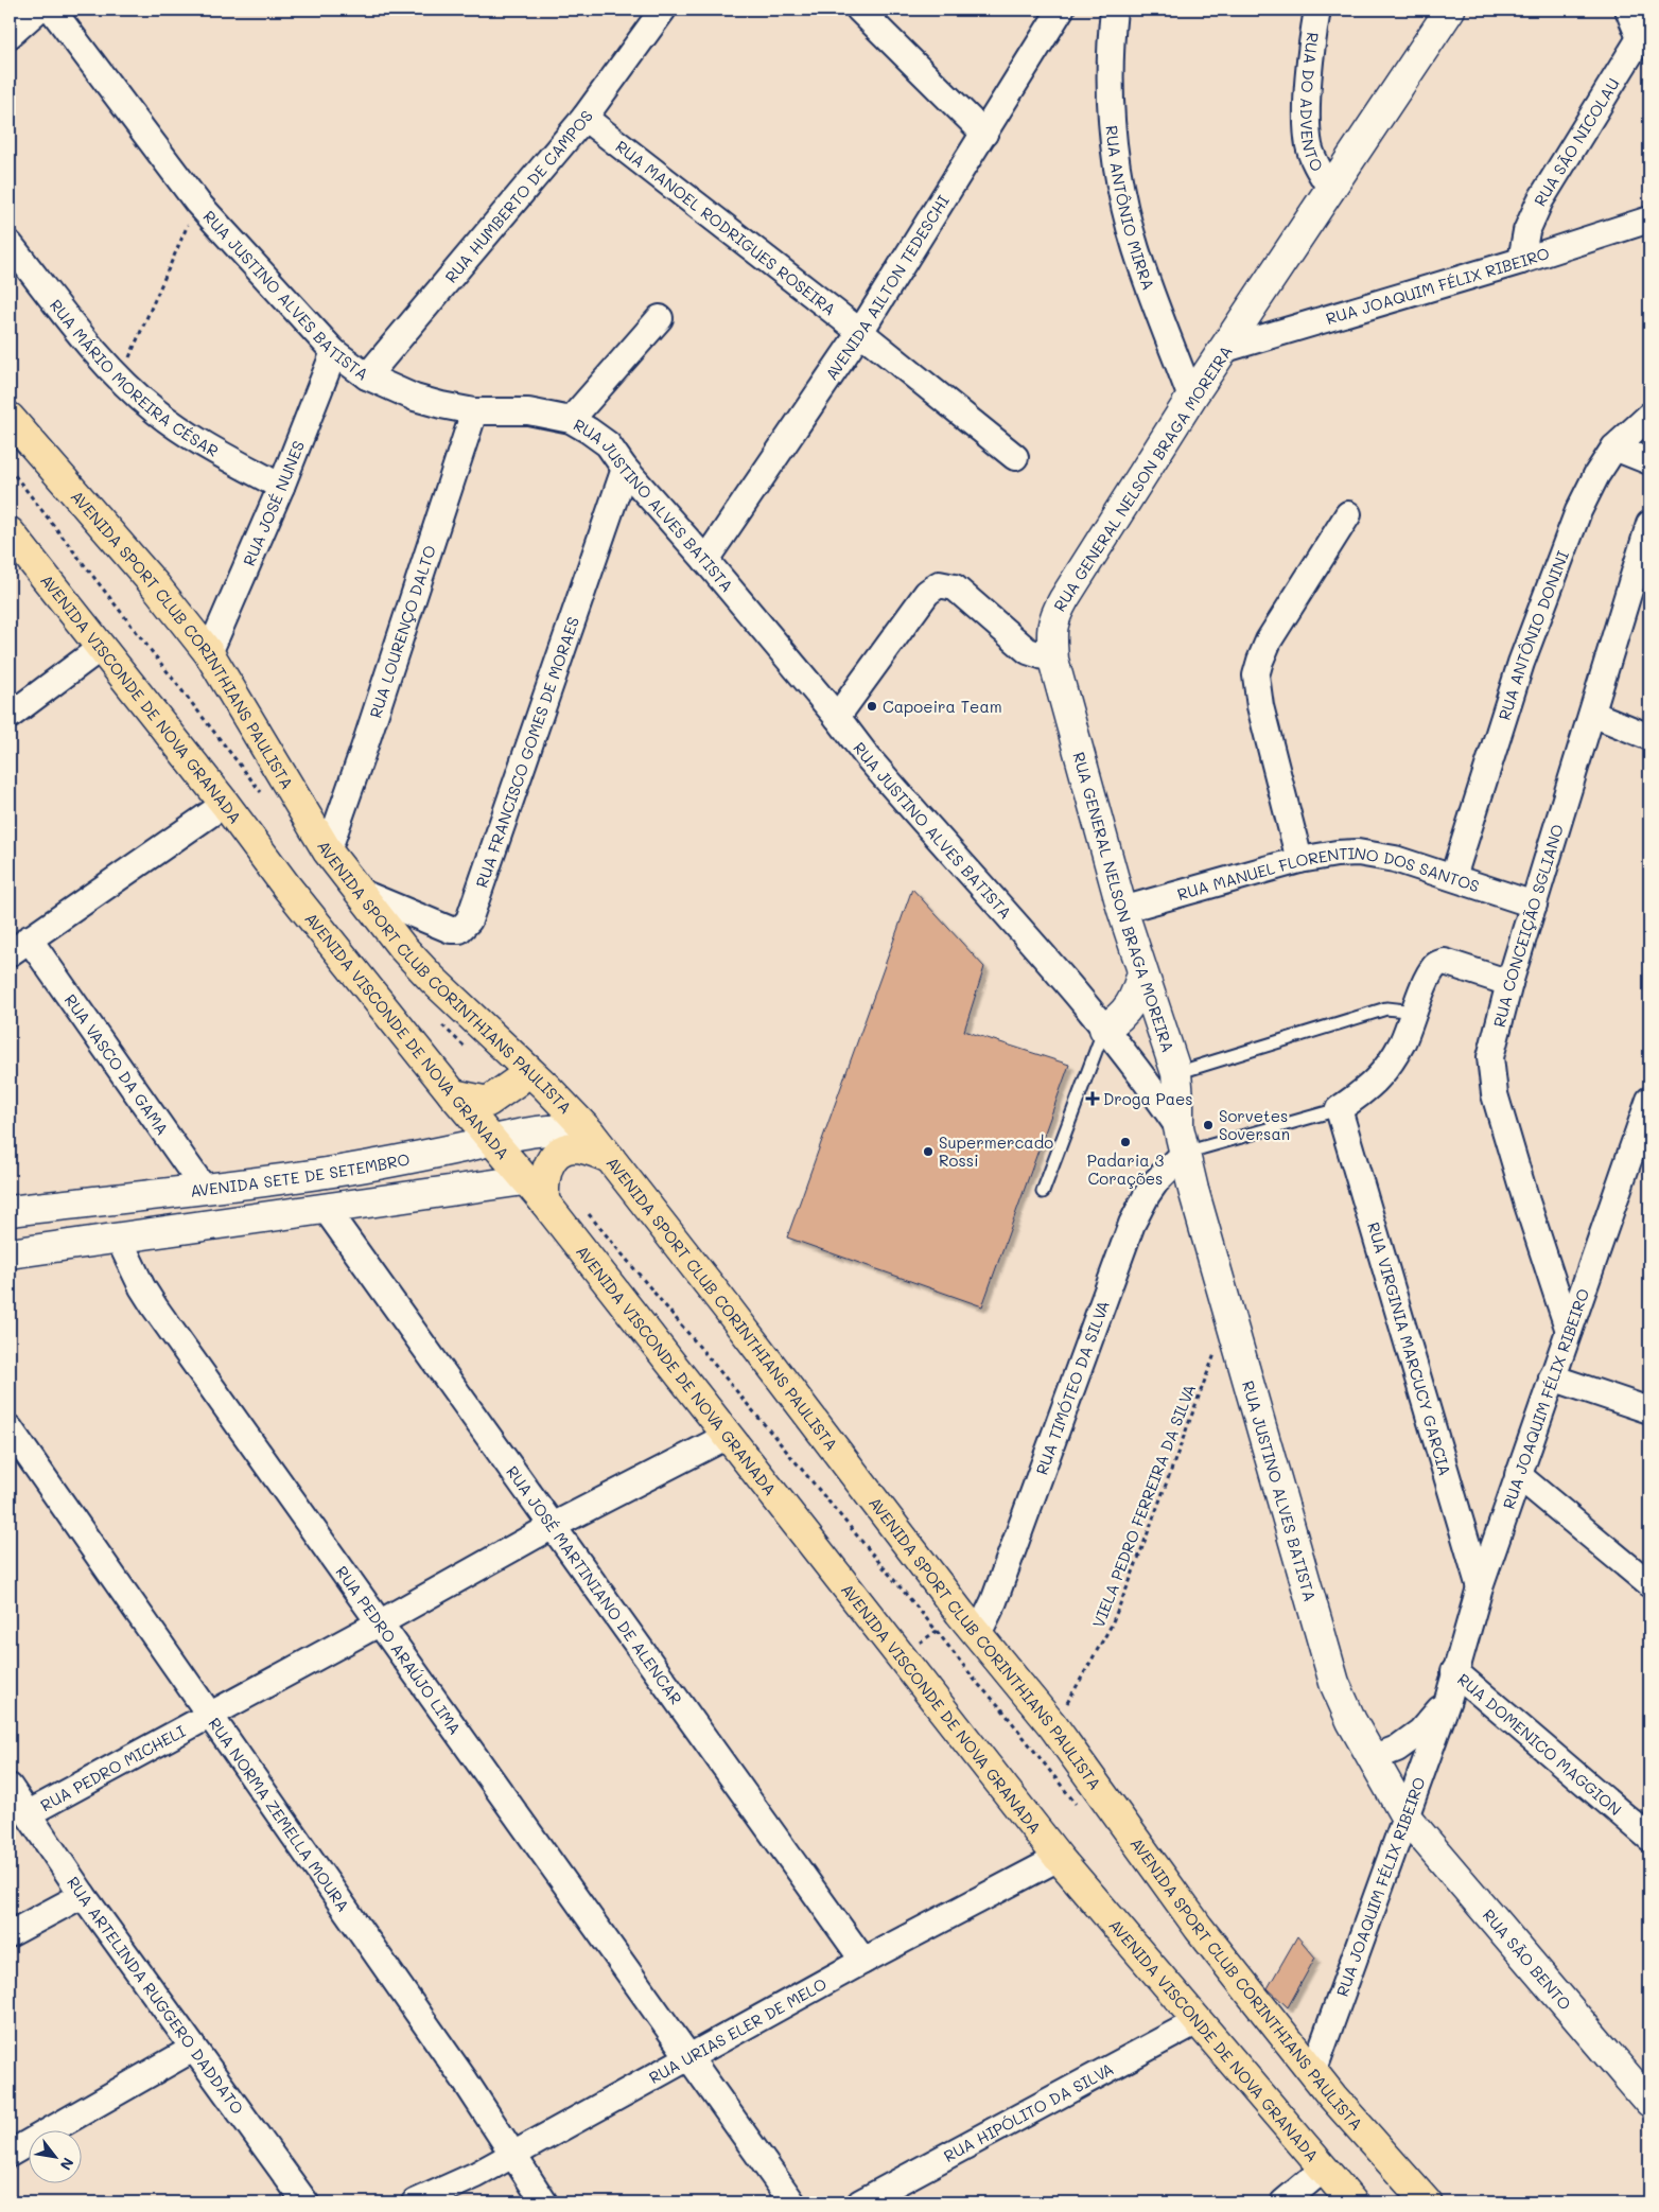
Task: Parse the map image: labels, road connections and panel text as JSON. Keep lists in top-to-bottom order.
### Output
{
  "streets": {
    "main road": ["AVENIDA SPORT CLUB CORINTHIANS PAULISTA", "AVENIDA VISCONDE DE NOVA GRANADA"],
    "street": [
      "RUA DO ADVENTO",
      "RUA SÃO NICOLAU",
      "RUA HUMBERTO DE CAMPOS",
      "RUA ANTÔNIO MIRRA",
      "RUA MANOEL RODRIGUES ROSEIRA",
      "RUA JOAQUIM FÉLIX RIBEIRO",
      "AVENIDA AILTON TEDESCHI",
      "RUA JUSTINO ALVES BATISTA",
      "RUA MÁRIO MOREIRA CÉSAR",
      "RUA GENERAL NELSON BRAGA MOREIRA",
      "RUA JOSÉ NUNES",
      "RUA LOURENÇO DALTO",
      "RUA ANTÔNIO DONINI",
      "RUA FRANCISCO GOMES DE MORAES",
      "RUA MANUEL FLORENTINO DOS SANTOS",
      "RUA CONCEIÇÃO SGLIANO",
      "RUA VASCO DA GAMA",
      "AVENIDA SETE DE SETEMBRO",
      "RUA VIRGINIA MARCUCY GARCIA",
      "RUA TIMÓTEO DA SILVA",
      "RUA JOSÉ MARTINIANO DE ALENCAR",
      "RUA PEDRO ARAÚJO LIMA",
      "RUA DOMENICO MAGGION",
      "RUA PEDRO MICHELI",
      "RUA NORMA ZEMELLA MOURA",
      "RUA SÃO BENTO",
      "RUA ARTELINDA RUGGERO DADDATO",
      "RUA URIAS ELER DE MELO",
      "RUA HIPÓLITO DA SILVA"
    ],
    "path": ["VIELA PEDRO FERREIRA DA SILVA"]
  },
  "crossings": [
    ["RUA DO ADVENTO", "RUA GENERAL NELSON BRAGA MOREIRA"],
    ["RUA SÃO NICOLAU", "RUA JOAQUIM FÉLIX RIBEIRO"],
    ["RUA HUMBERTO DE CAMPOS", "RUA MANOEL RODRIGUES ROSEIRA"],
    ["RUA HUMBERTO DE CAMPOS", "RUA JUSTINO ALVES BATISTA"],
    ["RUA ANTÔNIO MIRRA", "RUA GENERAL NELSON BRAGA MOREIRA"],
    ["RUA MANOEL RODRIGUES ROSEIRA", "AVENIDA AILTON TEDESCHI"],
    ["RUA JOAQUIM FÉLIX RIBEIRO", "RUA JUSTINO ALVES BATISTA"],
    ["RUA JOAQUIM FÉLIX RIBEIRO", "RUA GENERAL NELSON BRAGA MOREIRA"],
    ["RUA JOAQUIM FÉLIX RIBEIRO", "AVENIDA SPORT CLUB CORINTHIANS PAULISTA"],
    ["RUA JOAQUIM FÉLIX RIBEIRO", "RUA CONCEIÇÃO SGLIANO"],
    ["RUA JOAQUIM FÉLIX RIBEIRO", "RUA VIRGINIA MARCUCY GARCIA"],
    ["RUA JOAQUIM FÉLIX RIBEIRO", "RUA DOMENICO MAGGION"],
    ["RUA JOAQUIM FÉLIX RIBEIRO", "RUA SÃO BENTO"],
    ["AVENIDA AILTON TEDESCHI", "RUA JUSTINO ALVES BATISTA"],
    ["RUA JUSTINO ALVES BATISTA", "RUA GENERAL NELSON BRAGA MOREIRA"],
    ["RUA JUSTINO ALVES BATISTA", "RUA JOSÉ NUNES"],
    ["RUA JUSTINO ALVES BATISTA", "RUA LOURENÇO DALTO"],
    ["RUA JUSTINO ALVES BATISTA", "RUA FRANCISCO GOMES DE MORAES"],
    ["RUA JUSTINO ALVES BATISTA", "RUA TIMÓTEO DA SILVA"],
    ["RUA JUSTINO ALVES BATISTA", "VIELA PEDRO FERREIRA DA SILVA"],
    ["RUA JUSTINO ALVES BATISTA", "RUA SÃO BENTO"],
    ["RUA MÁRIO MOREIRA CÉSAR", "RUA JOSÉ NUNES"],
    ["RUA GENERAL NELSON BRAGA MOREIRA", "RUA MANUEL FLORENTINO DOS SANTOS"],
    ["RUA GENERAL NELSON BRAGA MOREIRA", "RUA TIMÓTEO DA SILVA"],
    ["RUA JOSÉ NUNES", "AVENIDA SPORT CLUB CORINTHIANS PAULISTA"],
    ["RUA LOURENÇO DALTO", "AVENIDA SPORT CLUB CORINTHIANS PAULISTA"],
    ["RUA ANTÔNIO DONINI", "RUA MANUEL FLORENTINO DOS SANTOS"],
    ["AVENIDA SPORT CLUB CORINTHIANS PAULISTA", "RUA FRANCISCO GOMES DE MORAES"],
    ["AVENIDA SPORT CLUB CORINTHIANS PAULISTA", "AVENIDA SETE DE SETEMBRO"],
    ["AVENIDA SPORT CLUB CORINTHIANS PAULISTA", "RUA TIMÓTEO DA SILVA"],
    ["AVENIDA SPORT CLUB CORINTHIANS PAULISTA", "VIELA PEDRO FERREIRA DA SILVA"],
    ["AVENIDA VISCONDE DE NOVA GRANADA", "AVENIDA SETE DE SETEMBRO"],
    ["AVENIDA VISCONDE DE NOVA GRANADA", "RUA PEDRO MICHELI"],
    ["AVENIDA VISCONDE DE NOVA GRANADA", "RUA URIAS ELER DE MELO"],
    ["AVENIDA VISCONDE DE NOVA GRANADA", "RUA HIPÓLITO DA SILVA"],
    ["RUA MANUEL FLORENTINO DOS SANTOS", "RUA CONCEIÇÃO SGLIANO"],
    ["RUA VASCO DA GAMA", "AVENIDA SETE DE SETEMBRO"],
    ["RUA JOSÉ MARTINIANO DE ALENCAR", "RUA PEDRO MICHELI"],
    ["RUA JOSÉ MARTINIANO DE ALENCAR", "RUA URIAS ELER DE MELO"],
    ["RUA PEDRO ARAÚJO LIMA", "RUA PEDRO MICHELI"],
    ["RUA PEDRO ARAÚJO LIMA", "RUA URIAS ELER DE MELO"],
    ["RUA PEDRO MICHELI", "RUA NORMA ZEMELLA MOURA"],
    ["RUA PEDRO MICHELI", "RUA ARTELINDA RUGGERO DADDATO"],
    ["RUA NORMA ZEMELLA MOURA", "RUA URIAS ELER DE MELO"]
  ],
  "places": {
    "other": [
      "Capoeira Team",
      "Sorvetes Soversan",
      "Padaria 3 Corações",
      "Supermercado Rossi"
    ],
    "health": ["Droga Paes"]
  },
  "north": "bottom right"
}
